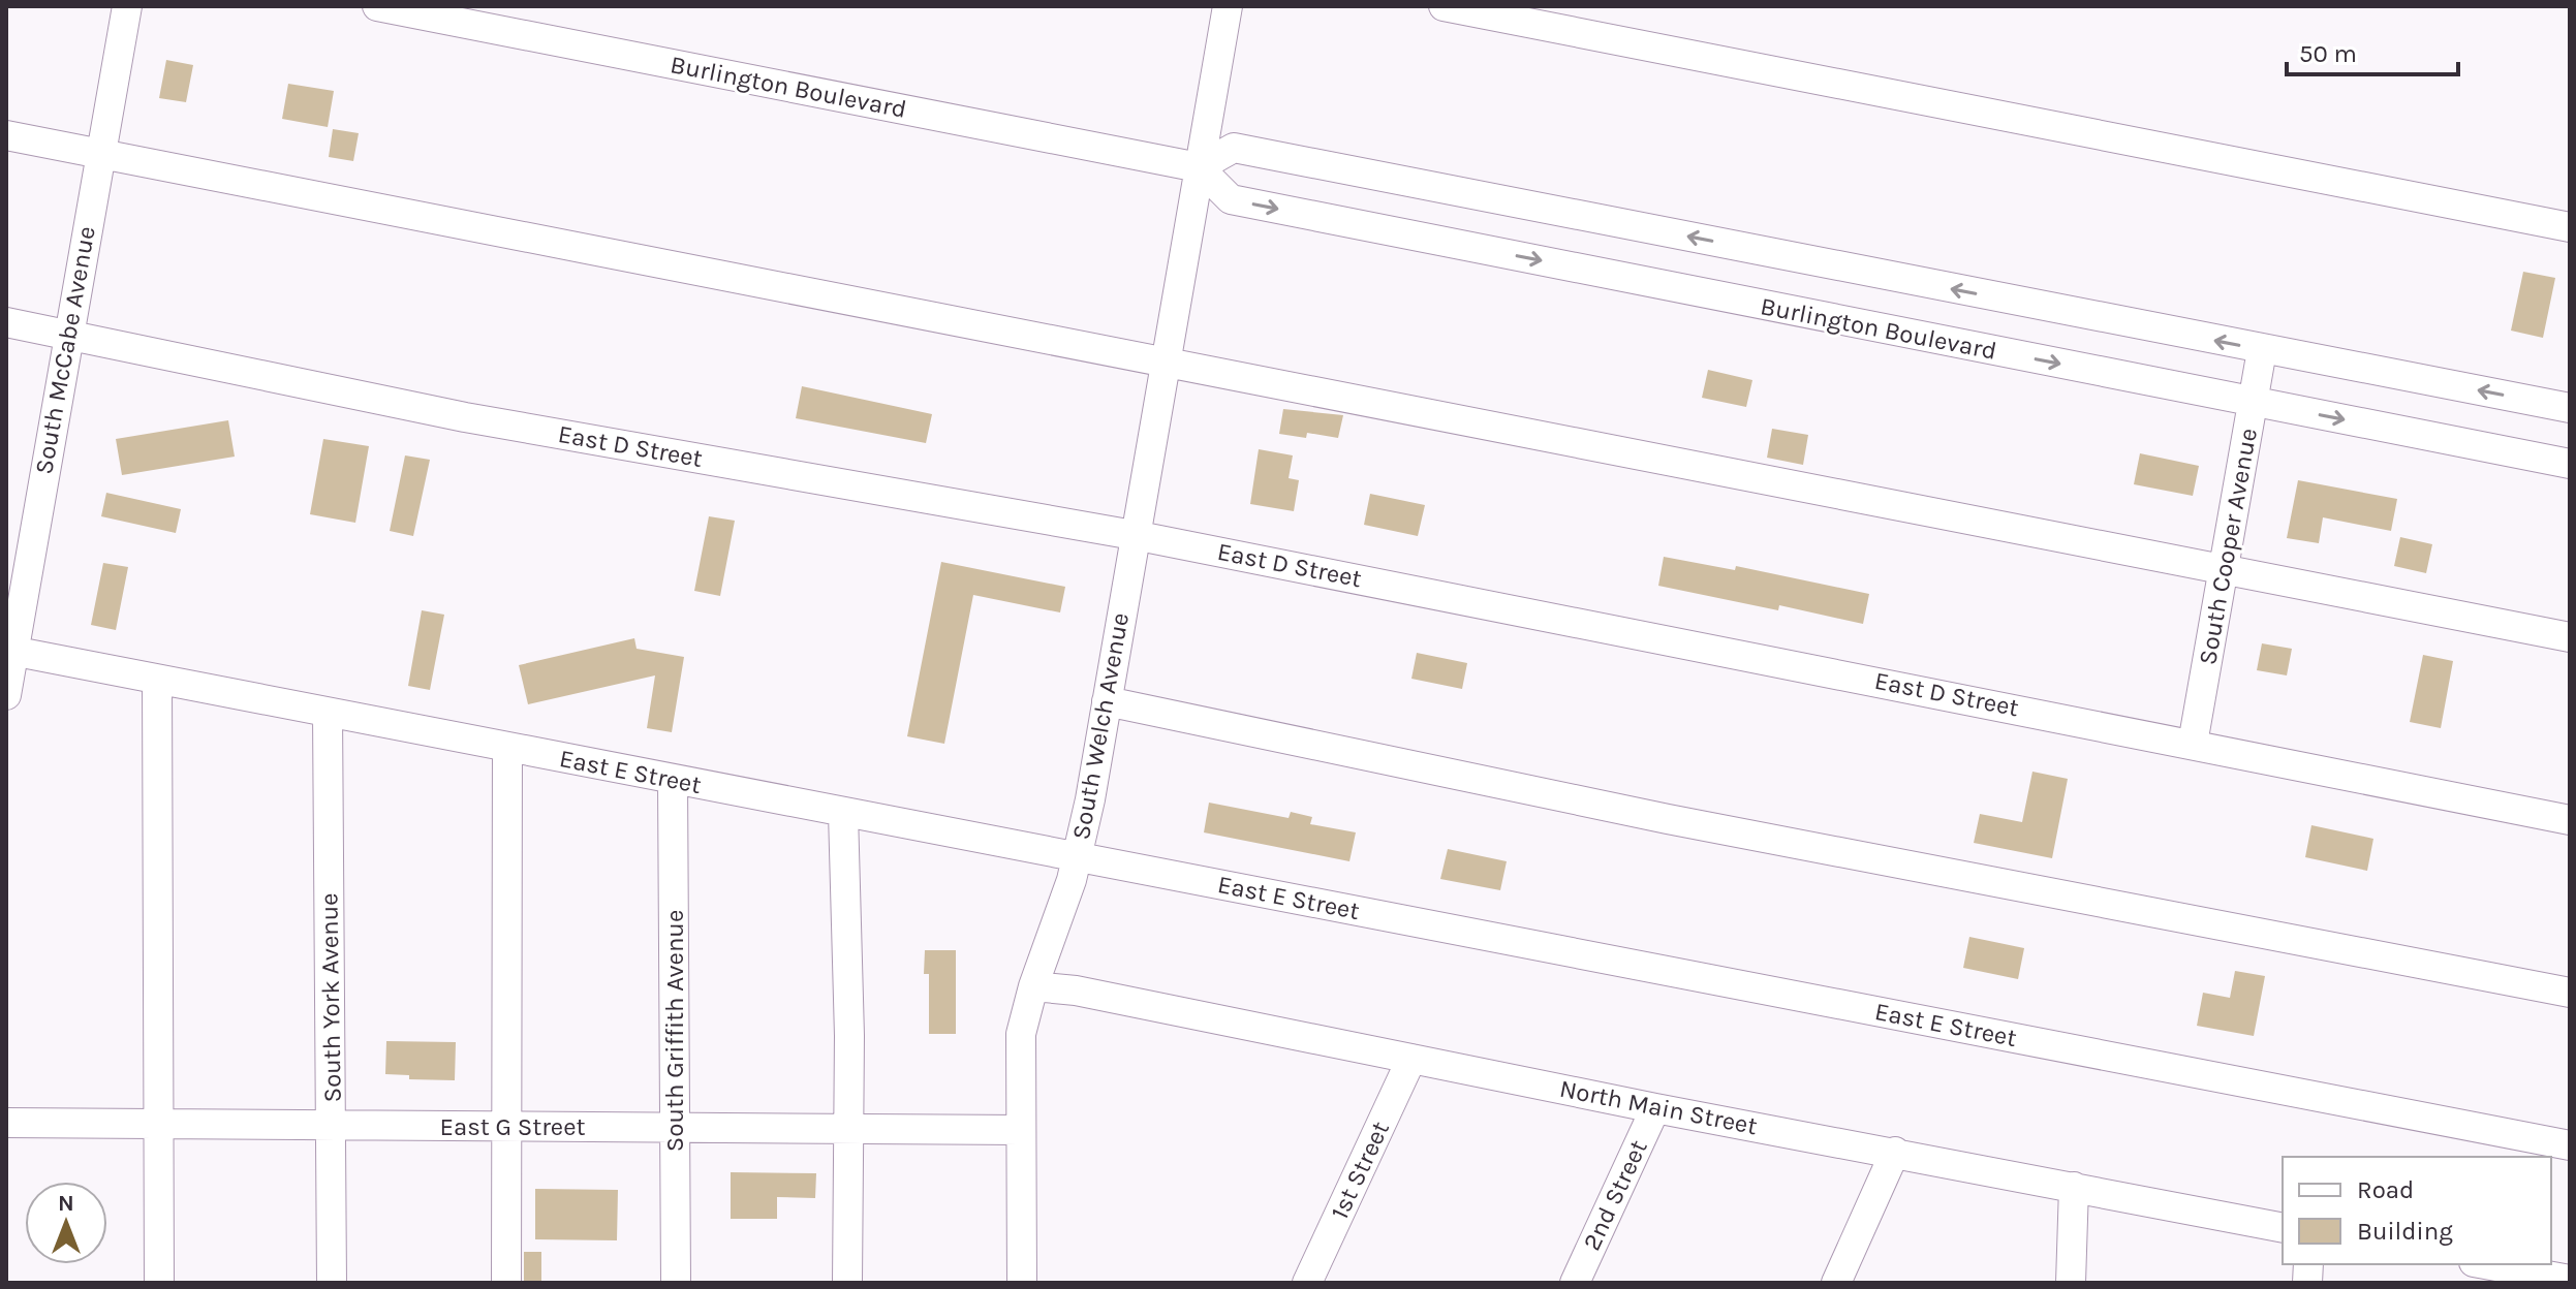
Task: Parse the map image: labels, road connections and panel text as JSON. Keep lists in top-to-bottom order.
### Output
{
  "streets": {
    "street": [
      "Burlington Boulevard",
      "South McCabe Avenue",
      "East D Street",
      "South Cooper Avenue",
      "South Welch Avenue",
      "East E Street",
      "South York Avenue",
      "South Griffith Avenue",
      "North Main Street",
      "East G Street",
      "1st Street",
      "2nd Street"
    ]
  },
  "crossings": [
    ["Burlington Boulevard", "South Cooper Avenue"],
    ["Burlington Boulevard", "South Welch Avenue"],
    ["South McCabe Avenue", "East D Street"],
    ["South McCabe Avenue", "East E Street"],
    ["East D Street", "South Cooper Avenue"],
    ["East D Street", "South Welch Avenue"],
    ["South Welch Avenue", "East E Street"],
    ["South Welch Avenue", "North Main Street"],
    ["South Welch Avenue", "East G Street"],
    ["East E Street", "South York Avenue"],
    ["East E Street", "South Griffith Avenue"],
    ["South York Avenue", "East G Street"],
    ["South Griffith Avenue", "East G Street"],
    ["North Main Street", "1st Street"],
    ["North Main Street", "2nd Street"]
  ],
  "legend": ["Road", "Building"],
  "scale_bar": "50 m",
  "north": "top"
}
